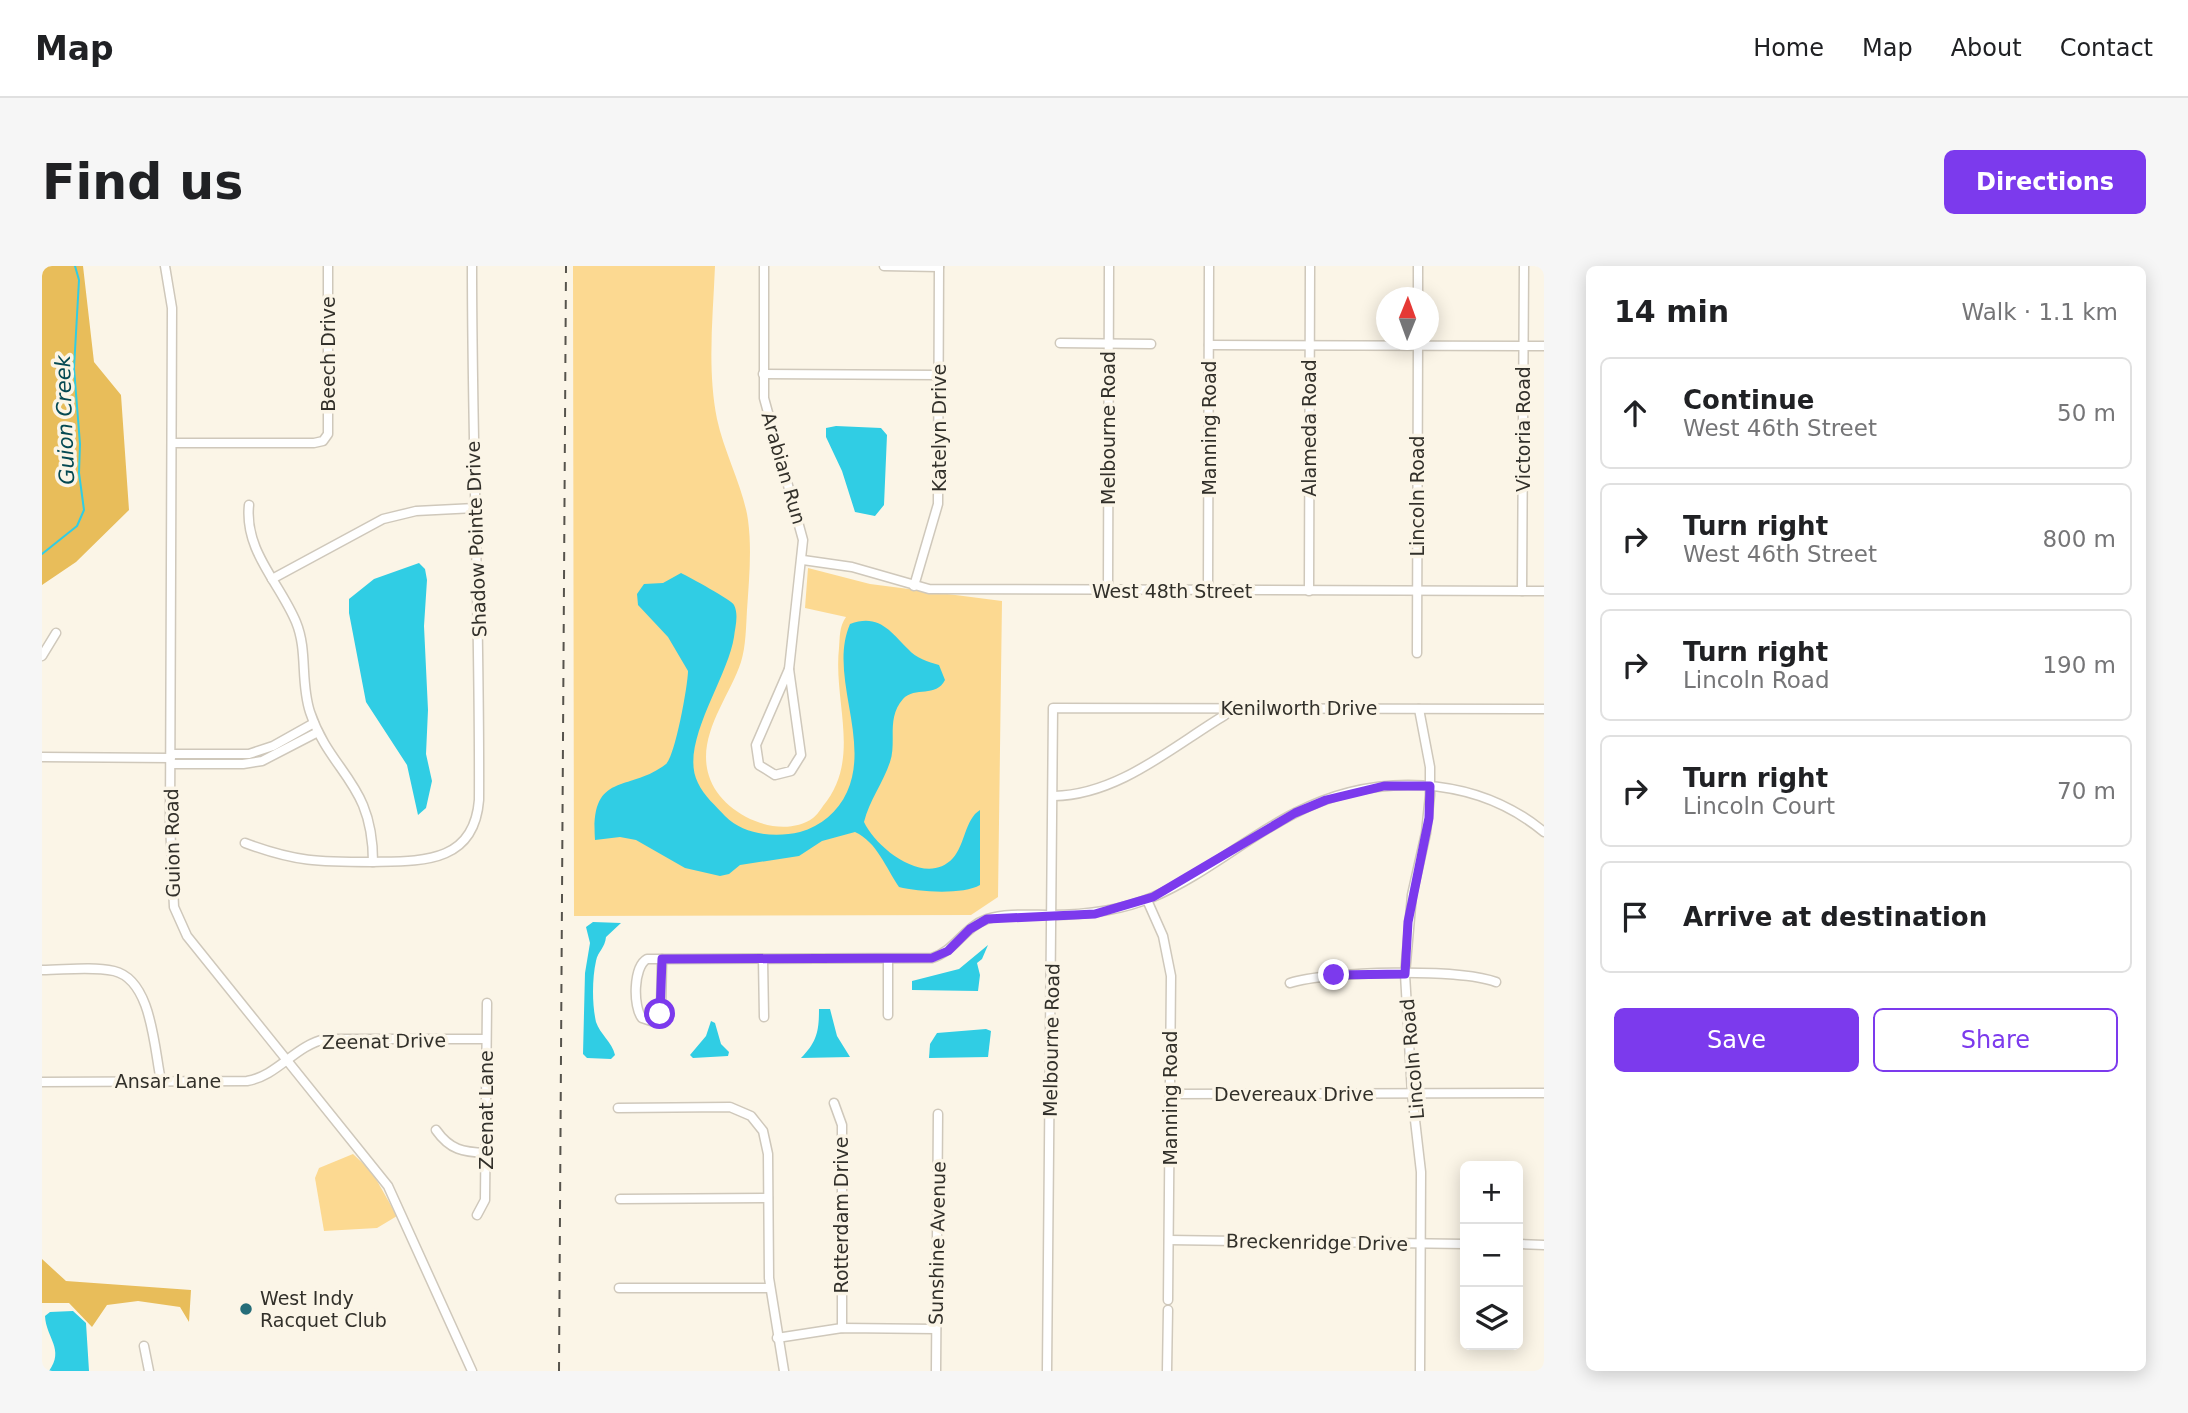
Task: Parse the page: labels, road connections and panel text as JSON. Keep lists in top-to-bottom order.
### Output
{
  "streets": {
    "street": [
      "Beech Drive",
      "Katelyn Drive",
      "Melbourne Road",
      "Manning Road",
      "Alameda Road",
      "Victoria Road",
      "Arabian Run",
      "Lincoln Road",
      "Shadow Pointe Drive",
      "West 48th Street",
      "Kenilworth Drive",
      "Guion Road",
      "Zeenat Drive",
      "Ansar Lane",
      "Devereaux Drive",
      "Zeenat Lane",
      "Rotterdam Drive",
      "Breckenridge Drive",
      "Sunshine Avenue"
    ]
  },
  "crossings": [
    ["Beech Drive", "Guion Road"],
    ["Katelyn Drive", "West 48th Street"],
    ["Melbourne Road", "West 48th Street"],
    ["Melbourne Road", "Kenilworth Drive"],
    ["Manning Road", "West 48th Street"],
    ["Manning Road", "Devereaux Drive"],
    ["Manning Road", "Breckenridge Drive"],
    ["Alameda Road", "West 48th Street"],
    ["Victoria Road", "West 48th Street"],
    ["Arabian Run", "West 48th Street"],
    ["Lincoln Road", "West 48th Street"],
    ["Lincoln Road", "Kenilworth Drive"],
    ["Lincoln Road", "Devereaux Drive"],
    ["Lincoln Road", "Breckenridge Drive"],
    ["Guion Road", "Zeenat Drive"],
    ["Guion Road", "Ansar Lane"],
    ["Zeenat Drive", "Ansar Lane"],
    ["Zeenat Drive", "Zeenat Lane"]
  ],
  "water": ["Guion Creek"],
  "places": ["West Indy Racquet Club"],
  "north": "top",
  "page": {
    "header": "Map",
    "nav": [
      "Home",
      "Map",
      "About",
      "Contact"
    ],
    "buttons": [
      "Directions",
      ["Save", "Share"]
    ],
    "title": "Find us",
    "heading": ["14 min", "Walk · 1.1 km"],
    "list": [
      ["Continue", "West 46th Street", "50 m"],
      ["Turn right", "West 46th Street", "800 m"],
      ["Turn right", "Lincoln Road", "190 m"],
      ["Turn right", "Lincoln Court", "70 m"],
      "Arrive at destination"
    ],
    "map_buttons": ["+", "−"]
  }
}
